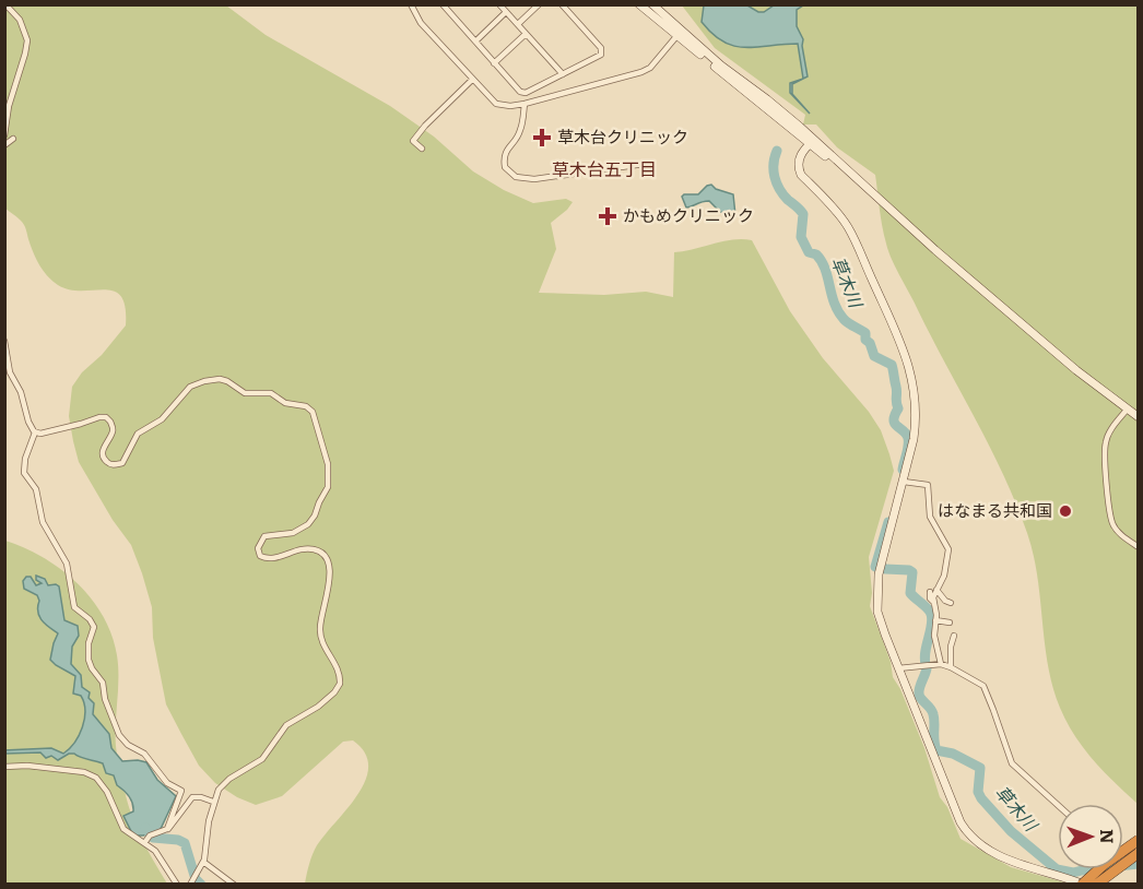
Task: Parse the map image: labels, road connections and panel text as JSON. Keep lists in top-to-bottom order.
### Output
{
  "districts": ["草木台五丁目"],
  "water": ["草木川"],
  "places": {
    "health": ["草木台クリニック", "かもめクリニック"],
    "other": ["はなまる共和国"]
  },
  "north": "right"
}
